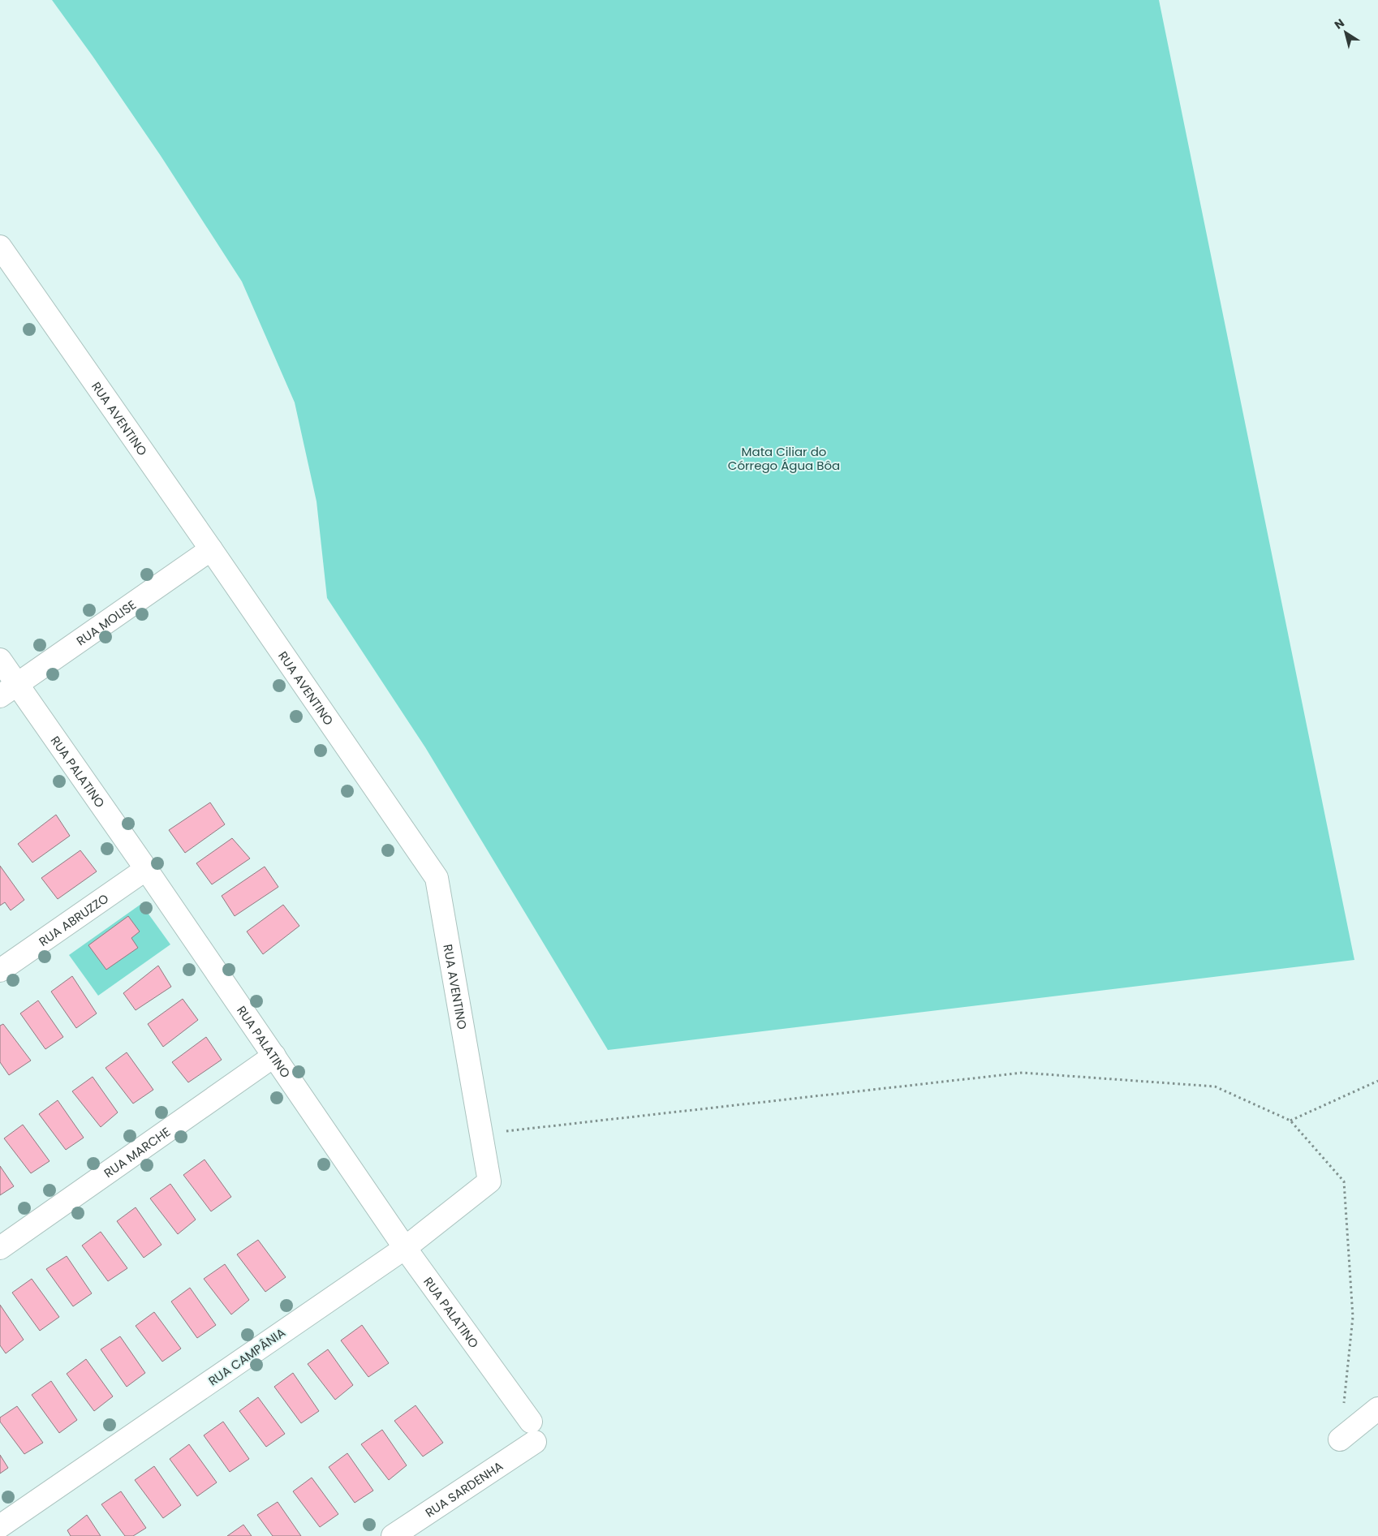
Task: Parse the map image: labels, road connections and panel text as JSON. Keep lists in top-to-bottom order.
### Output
{
  "streets": {
    "street": [
      "RUA AVENTINO",
      "RUA MOLISE",
      "RUA PALATINO",
      "RUA ABRUZZO",
      "RUA MARCHE",
      "RUA CAMPÂNIA",
      "RUA SARDENHA"
    ]
  },
  "crossings": [
    ["RUA AVENTINO", "RUA MOLISE"],
    ["RUA AVENTINO", "RUA CAMPÂNIA"],
    ["RUA MOLISE", "RUA PALATINO"],
    ["RUA PALATINO", "RUA ABRUZZO"],
    ["RUA PALATINO", "RUA MARCHE"],
    ["RUA PALATINO", "RUA CAMPÂNIA"],
    ["RUA PALATINO", "RUA SARDENHA"]
  ],
  "parks": ["Mata Ciliar do Córrego Água Bôa"],
  "north": "top left"
}
